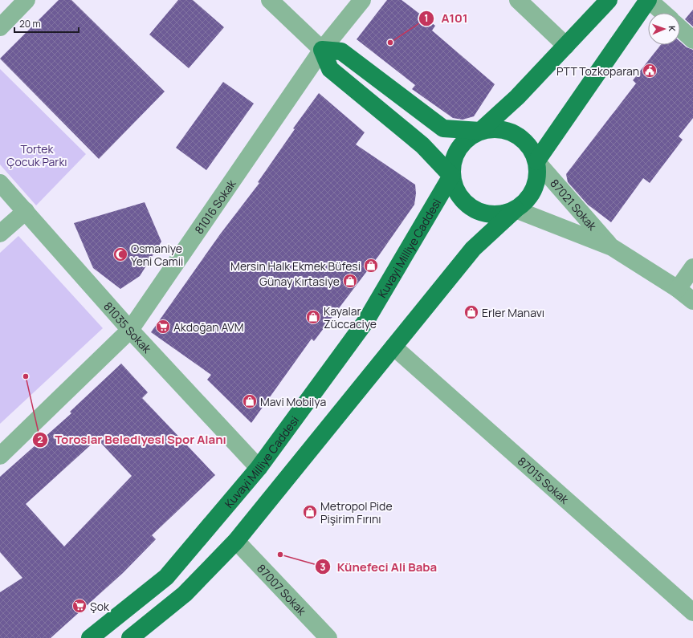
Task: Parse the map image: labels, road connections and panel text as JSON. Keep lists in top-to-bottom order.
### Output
{
  "streets": {
    "main road": ["Kuvayi Milliye Caddesi"],
    "street": [
      "87021 Sokak",
      "81016 Sokak",
      "81035 Sokak",
      "87015 Sokak",
      "87007 Sokak"
    ]
  },
  "crossings": [
    ["87021 Sokak", "Kuvayi Milliye Caddesi"],
    ["81016 Sokak", "81035 Sokak"],
    ["Kuvayi Milliye Caddesi", "81035 Sokak"]
  ],
  "parks": ["Tortek Çocuk Parkı"],
  "places": {
    "other": ["A101", "Toroslar Belediyesi Spor Alanı", "Künefeci Ali Baba"],
    "public building": ["PTT Tozkoparan"],
    "mosque": ["Osmaniye Yeni Camii"],
    "shop": [
      "Mersin Halk Ekmek Büfesi",
      "Günay Kırtasiye",
      "Erler Manavı",
      "Kayalar Züccaciye",
      "Mavi Mobilya",
      "Metropol Pide Pişirim Fırını"
    ],
    "supermarket": ["Akdoğan AVM", "Şok"]
  },
  "scale_bar": "20 m",
  "north": "right"
}
